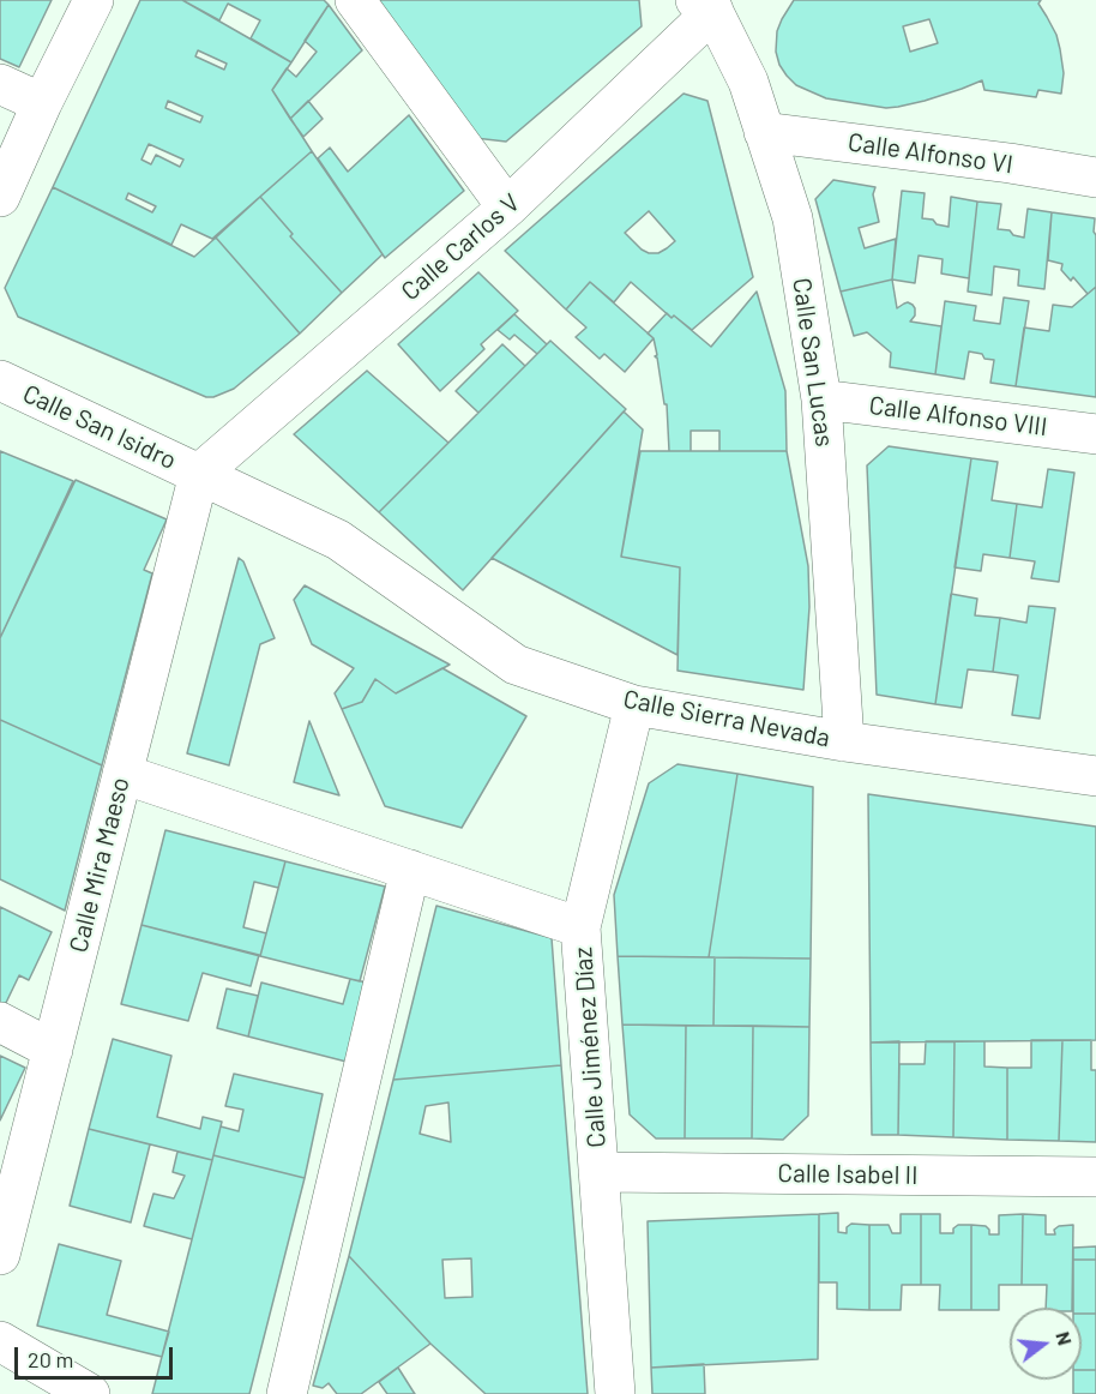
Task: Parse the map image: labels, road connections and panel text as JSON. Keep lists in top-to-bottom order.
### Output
{
  "streets": {
    "street": [
      "Calle Alfonso VI",
      "Calle Carlos V",
      "Calle San Lucas",
      "Calle Alfonso VIII",
      "Calle San Isidro",
      "Calle Sierra Nevada",
      "Calle Mira Maeso",
      "Calle Jiménez Díaz",
      "Calle Isabel II"
    ]
  },
  "crossings": [
    ["Calle Alfonso VI", "Calle San Lucas"],
    ["Calle Carlos V", "Calle San Lucas"],
    ["Calle Carlos V", "Calle San Isidro"],
    ["Calle Carlos V", "Calle Sierra Nevada"],
    ["Calle Carlos V", "Calle Mira Maeso"],
    ["Calle San Lucas", "Calle Alfonso VIII"],
    ["Calle San Lucas", "Calle Sierra Nevada"],
    ["Calle San Isidro", "Calle Sierra Nevada"],
    ["Calle San Isidro", "Calle Mira Maeso"],
    ["Calle Sierra Nevada", "Calle Mira Maeso"],
    ["Calle Sierra Nevada", "Calle Jiménez Díaz"],
    ["Calle Jiménez Díaz", "Calle Isabel II"]
  ],
  "scale_bar": "20 m",
  "north": "right"
}
